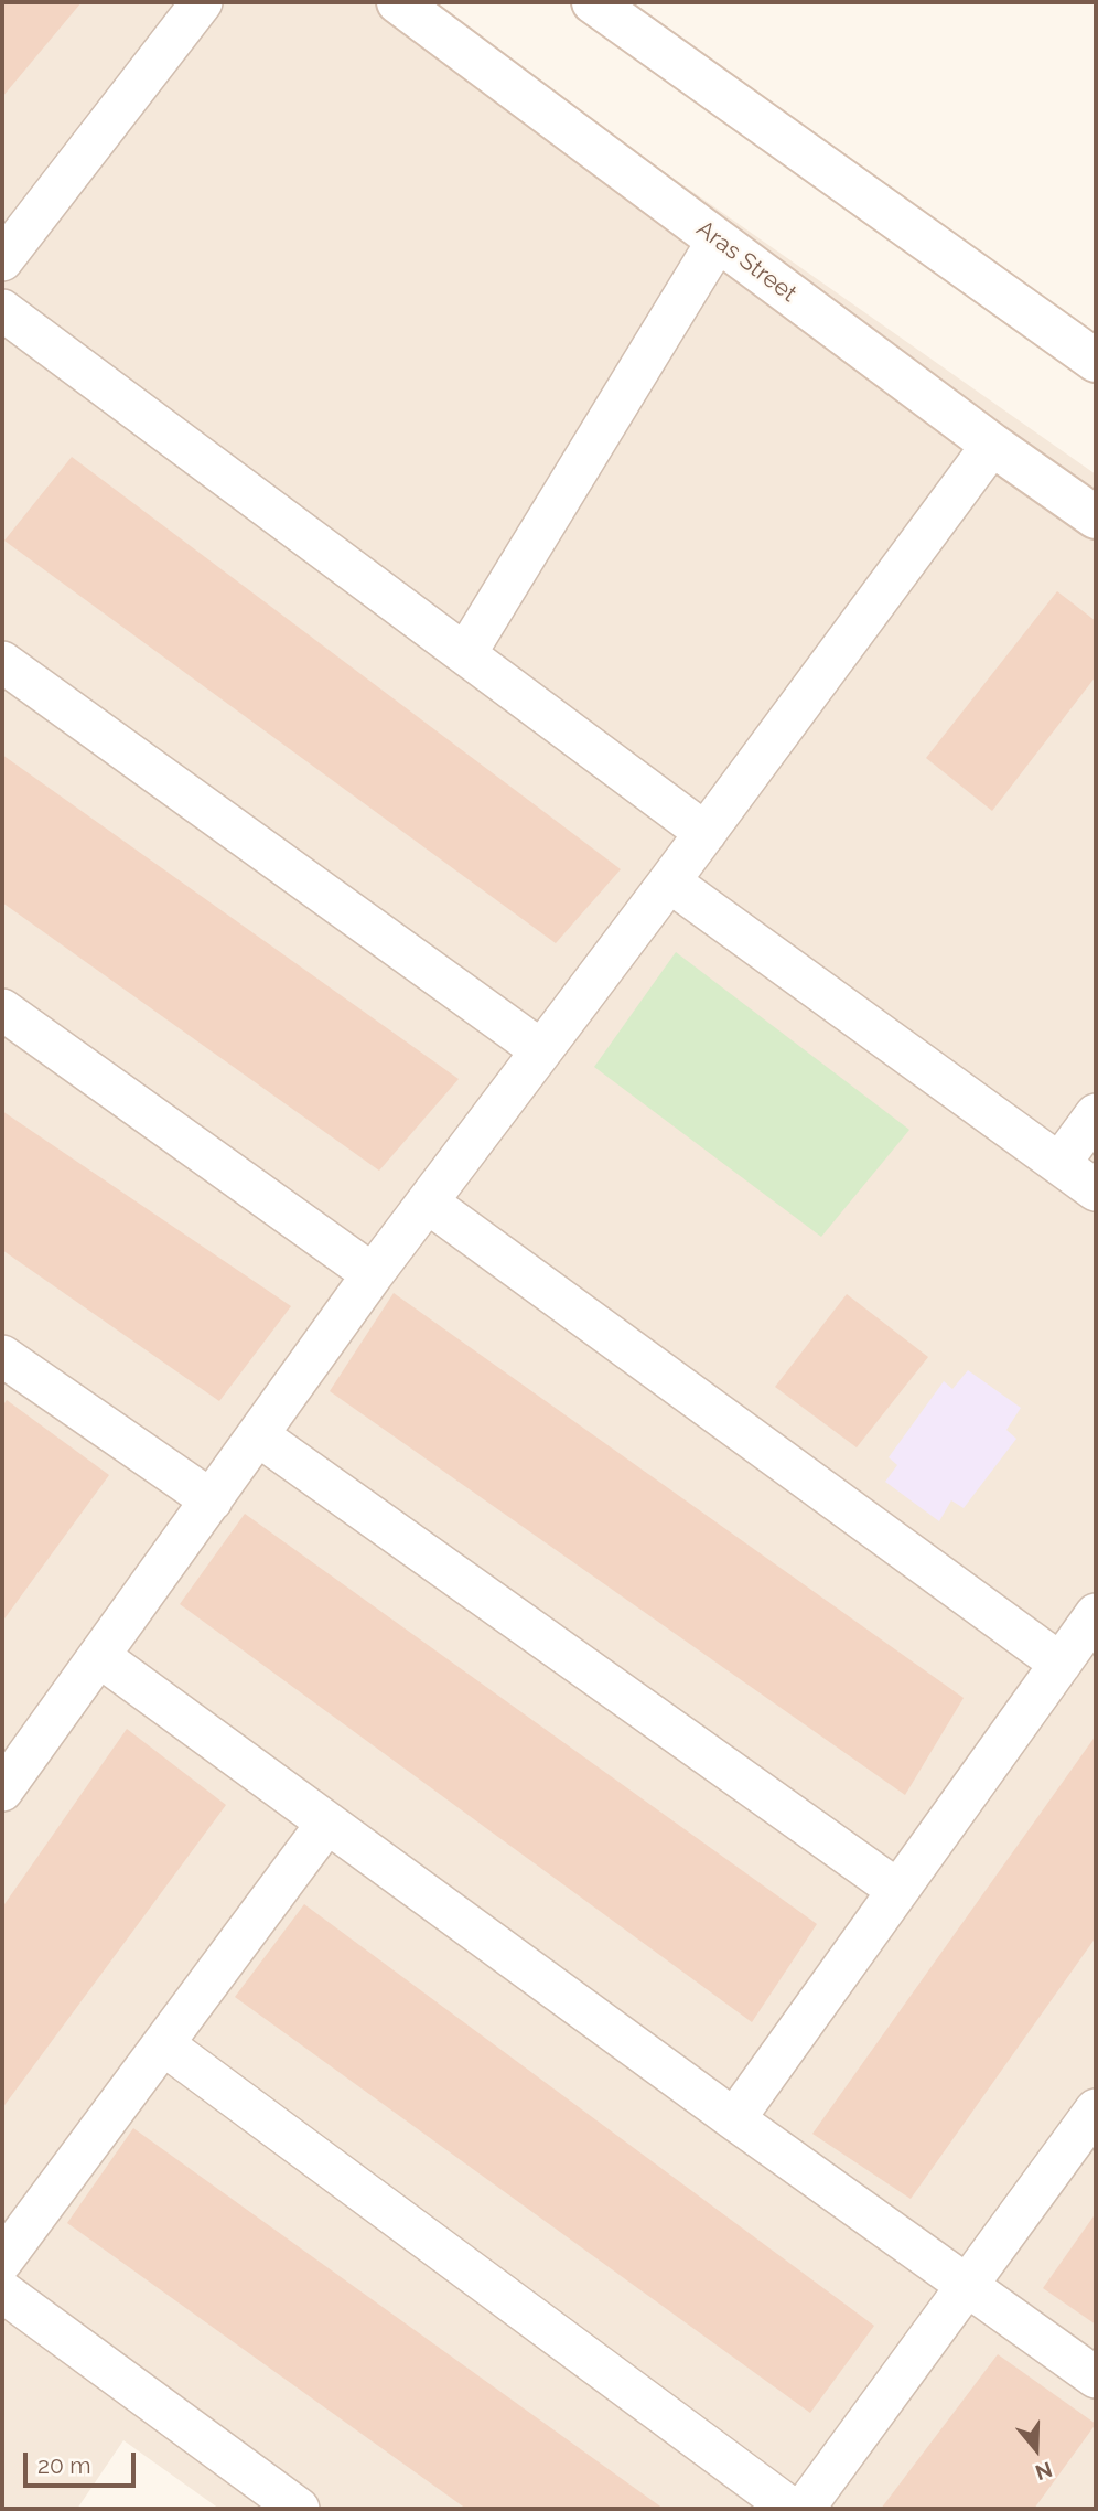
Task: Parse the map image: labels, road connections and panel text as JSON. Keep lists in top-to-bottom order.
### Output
{
  "streets": {
    "street": ["Aras Street"]
  },
  "scale_bar": "20 m",
  "north": "bottom"
}
